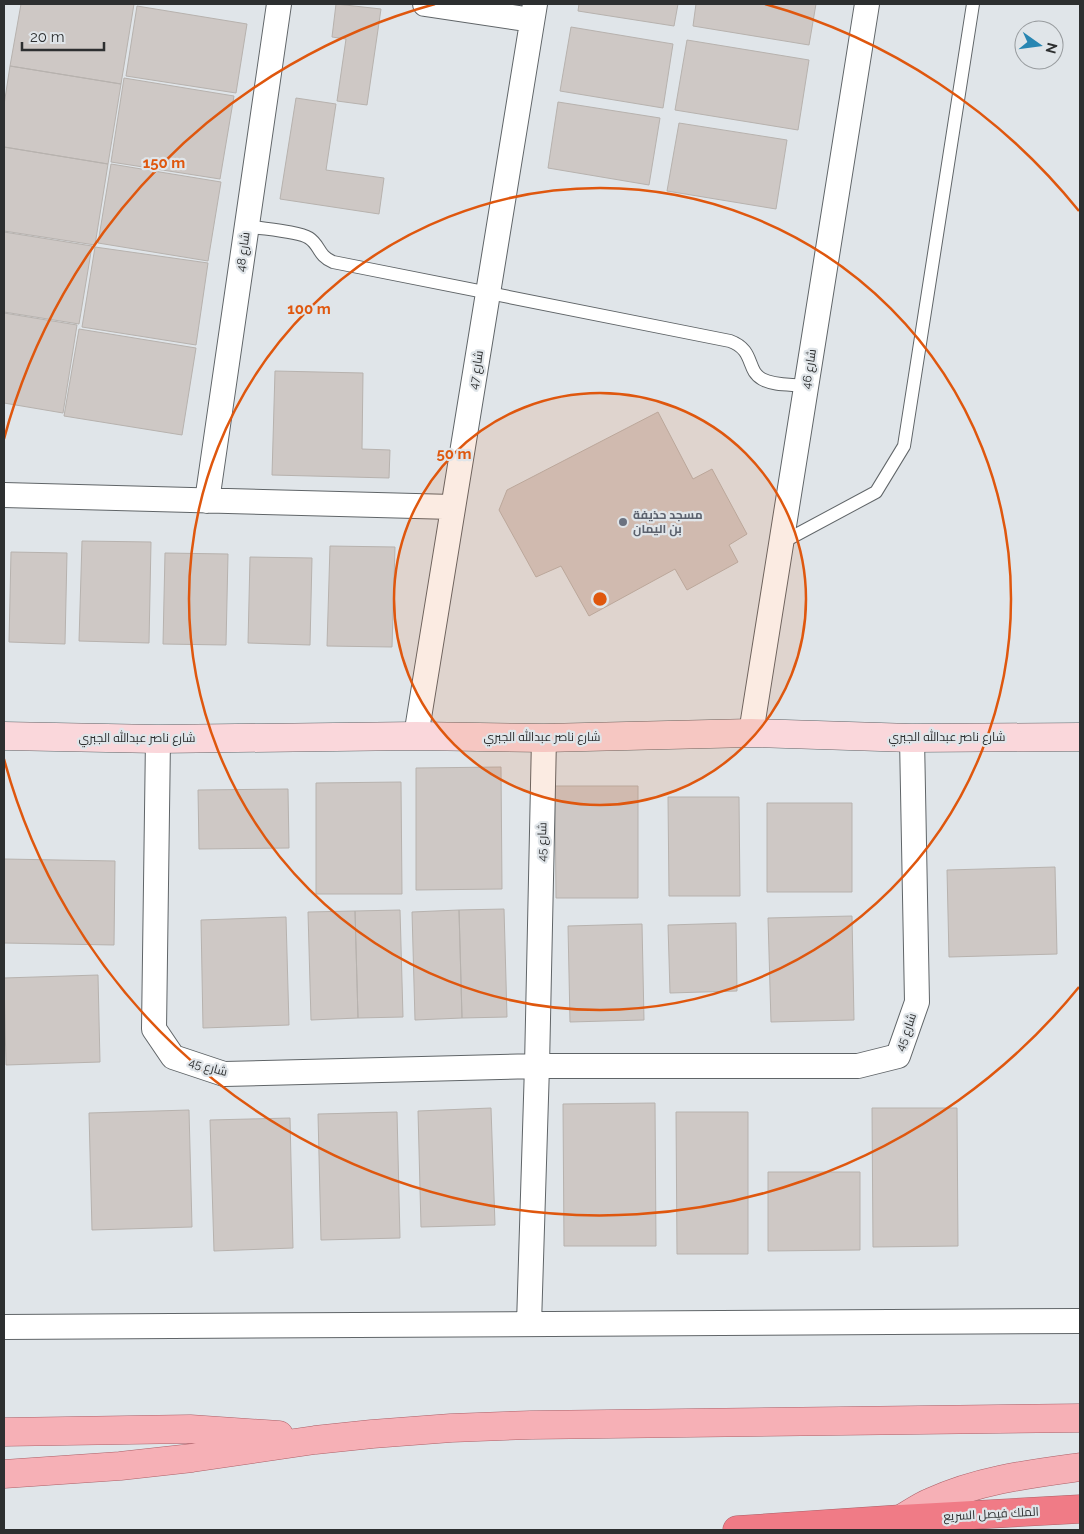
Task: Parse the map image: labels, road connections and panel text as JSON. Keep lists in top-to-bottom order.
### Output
{
  "streets": {
    "highway": ["الملك فيصل السريع"],
    "street": [
      "شارع 48",
      "شارع 46",
      "شارع 47",
      "شارع ناصر عبدالله الجبري",
      "شارع 45"
    ]
  },
  "crossings": [
    ["شارع 46", "شارع ناصر عبدالله الجبري"],
    ["شارع 47", "شارع ناصر عبدالله الجبري"],
    ["شارع ناصر عبدالله الجبري", "شارع 45"]
  ],
  "places": ["مسجد حذيفة بن اليمان"],
  "scale_bar": "20 m",
  "north": "right",
  "rings": ["150 m", "100 m", "50 m"]
}
